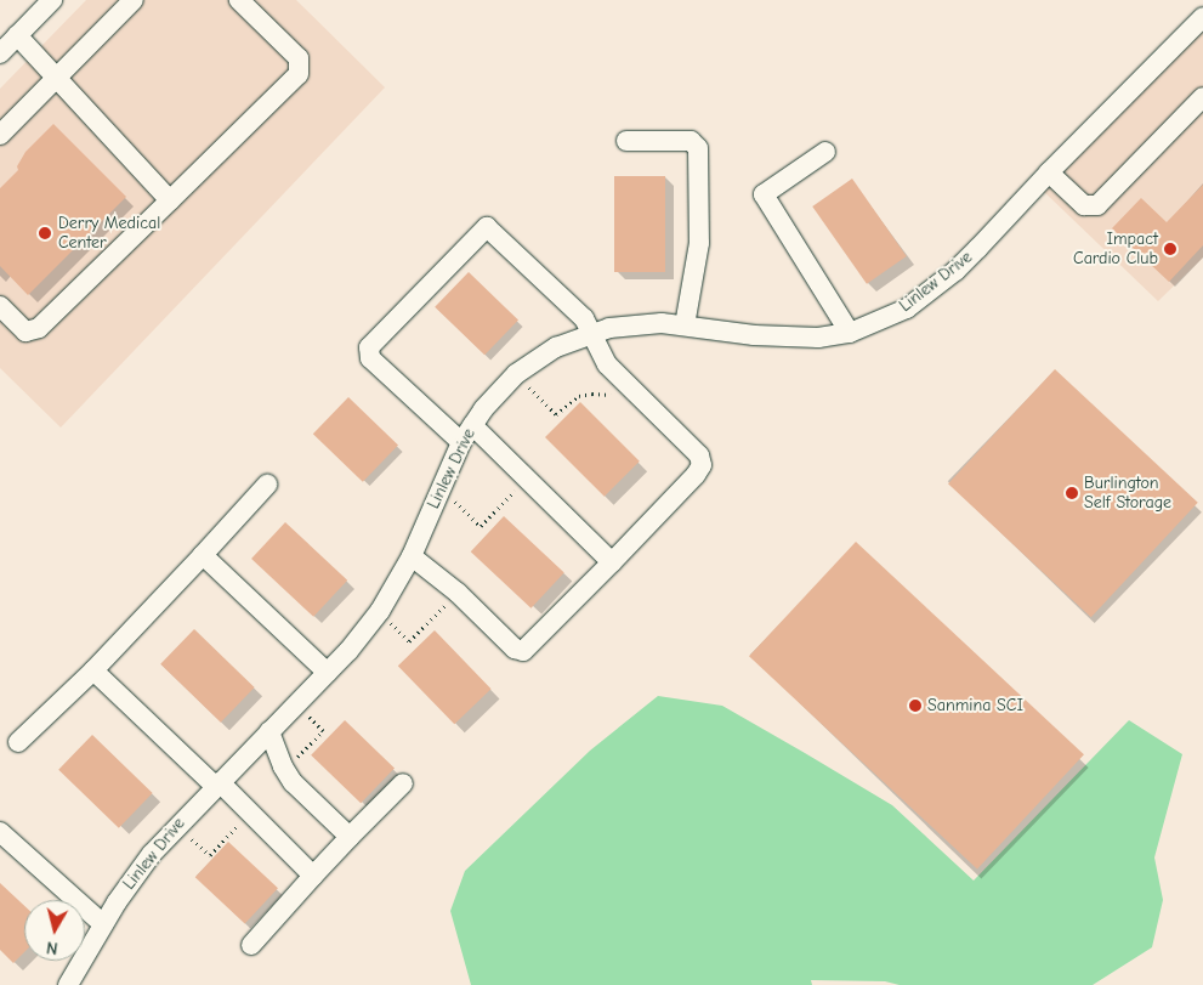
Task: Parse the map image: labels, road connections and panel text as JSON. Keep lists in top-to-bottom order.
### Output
{
  "streets": {
    "street": ["Linlew Drive"]
  },
  "places": [
    "Derry Medical Center",
    "Impact Cardio Club",
    "Burlington Self Storage",
    "Sanmina SCI"
  ],
  "north": "bottom"
}
